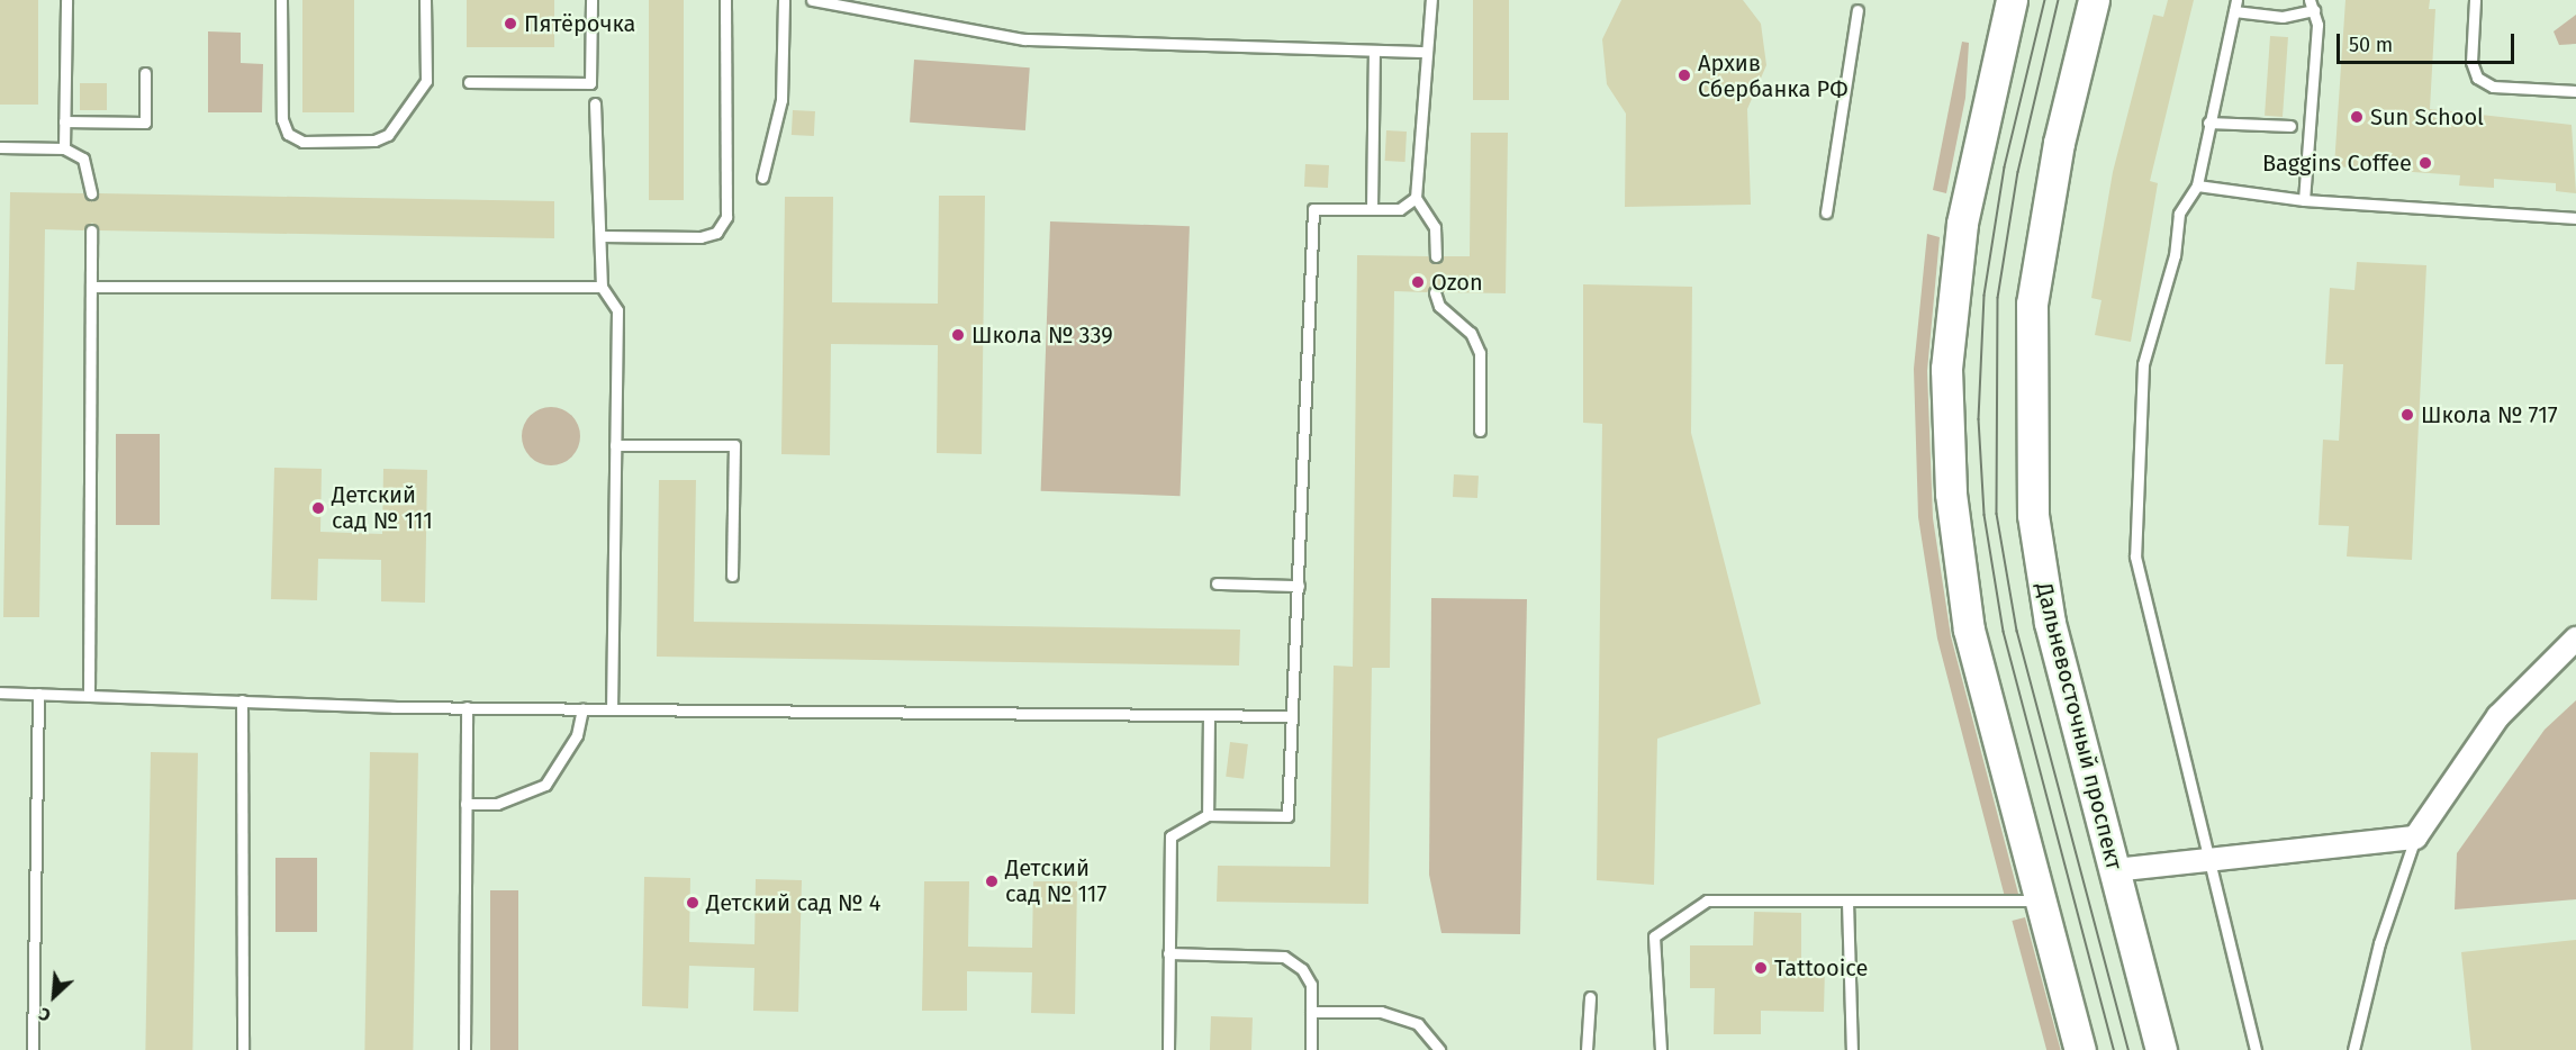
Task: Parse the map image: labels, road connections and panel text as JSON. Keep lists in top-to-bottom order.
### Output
{
  "streets": {
    "main road": ["Дальневосточный проспект"]
  },
  "places": [
    "Пятёрочка",
    "Архив Сбербанка РФ",
    "Sun School",
    "Baggins Coffee",
    "Ozon",
    "Школа № 339",
    "Школа № 717",
    "Детский сад № 111",
    "Детский сад № 117",
    "Детский сад № 4",
    "Tattooice"
  ],
  "scale_bar": "50 m",
  "north": "bottom left"
}
